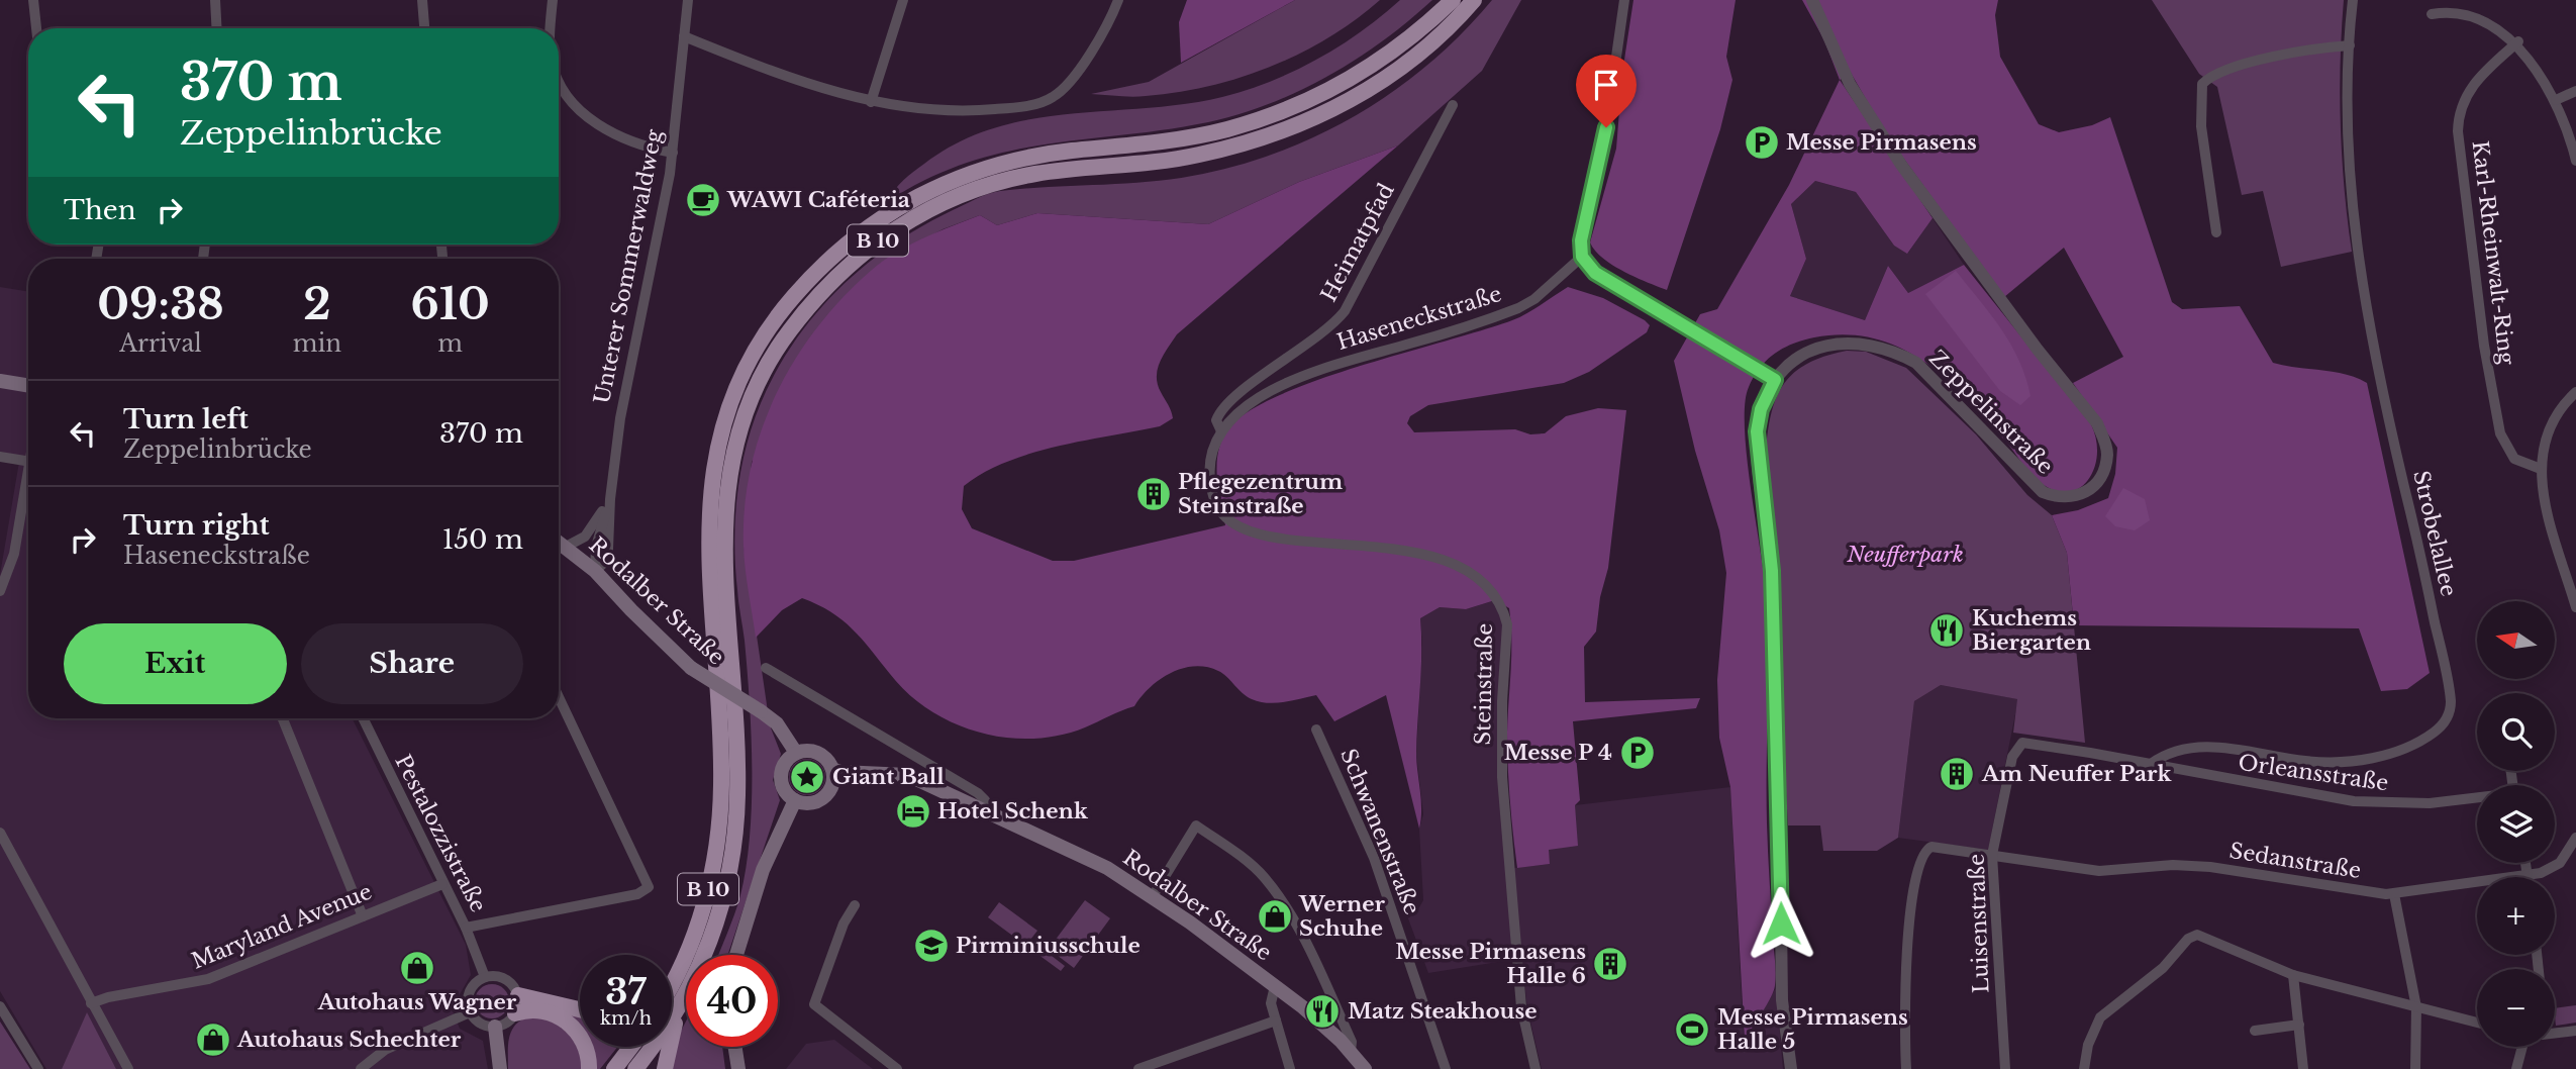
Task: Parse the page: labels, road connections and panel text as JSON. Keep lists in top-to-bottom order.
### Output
{
  "streets": {
    "highway": ["B 10"],
    "main road": ["Rodalber Straße"],
    "street": [
      "Heimatpfad",
      "Karl-Rheinwalt-Ring",
      "Unterer Sommerwaldweg",
      "Haseneckstraße",
      "Zeppelinstraße",
      "Strobelallee",
      "Steinstraße",
      "Orleansstraße",
      "Schwanenstraße",
      "Pestalozzistraße",
      "Sedanstraße",
      "Luisenstraße",
      "Maryland Avenue"
    ]
  },
  "crossings": [
    ["Heimatpfad", "Haseneckstraße"],
    ["Heimatpfad", "Steinstraße"],
    ["Unterer Sommerwaldweg", "Rodalber Straße"],
    ["Haseneckstraße", "Steinstraße"],
    ["Strobelallee", "Orleansstraße"],
    ["Strobelallee", "Luisenstraße"],
    ["Orleansstraße", "Luisenstraße"],
    ["Pestalozzistraße", "Maryland Avenue"],
    ["Sedanstraße", "Luisenstraße"]
  ],
  "parks": ["Neufferpark"],
  "places": {
    "parking": ["Messe Pirmasens", "Messe P 4"],
    "cafe": ["WAWI Caféteria"],
    "building": ["Pflegezentrum Steinstraße", "Am Neuffer Park", "Messe Pirmasens Halle 6"],
    "restaurant": ["Kuchems Biergarten", "Matz Steakhouse"],
    "place": ["Giant Ball"],
    "hotel": ["Hotel Schenk"],
    "shop": ["Werner Schuhe", "Autohaus Wagner", "Autohaus Schechter"],
    "school or university": ["Pirminiusschule"],
    "sports": ["Messe Pirmasens Halle 5"]
  },
  "north": "left",
  "page": {
    "turn": ["370 m", "Zeppelinbrücke"],
    "then": "Then",
    "eta": [
      "09:38",
      "Arrival",
      "2",
      "min",
      "610",
      "m"
    ],
    "list": [
      {
        "name": "Turn left",
        "note": "Zeppelinbrücke",
        "value": "370 m"
      },
      {
        "name": "Turn right",
        "note": "Haseneckstraße",
        "value": "150 m"
      }
    ],
    "map_buttons": ["+", "−"],
    "buttons": ["Exit", "Share"],
    "speed": "37 km/h",
    "limit": "40"
  }
}
